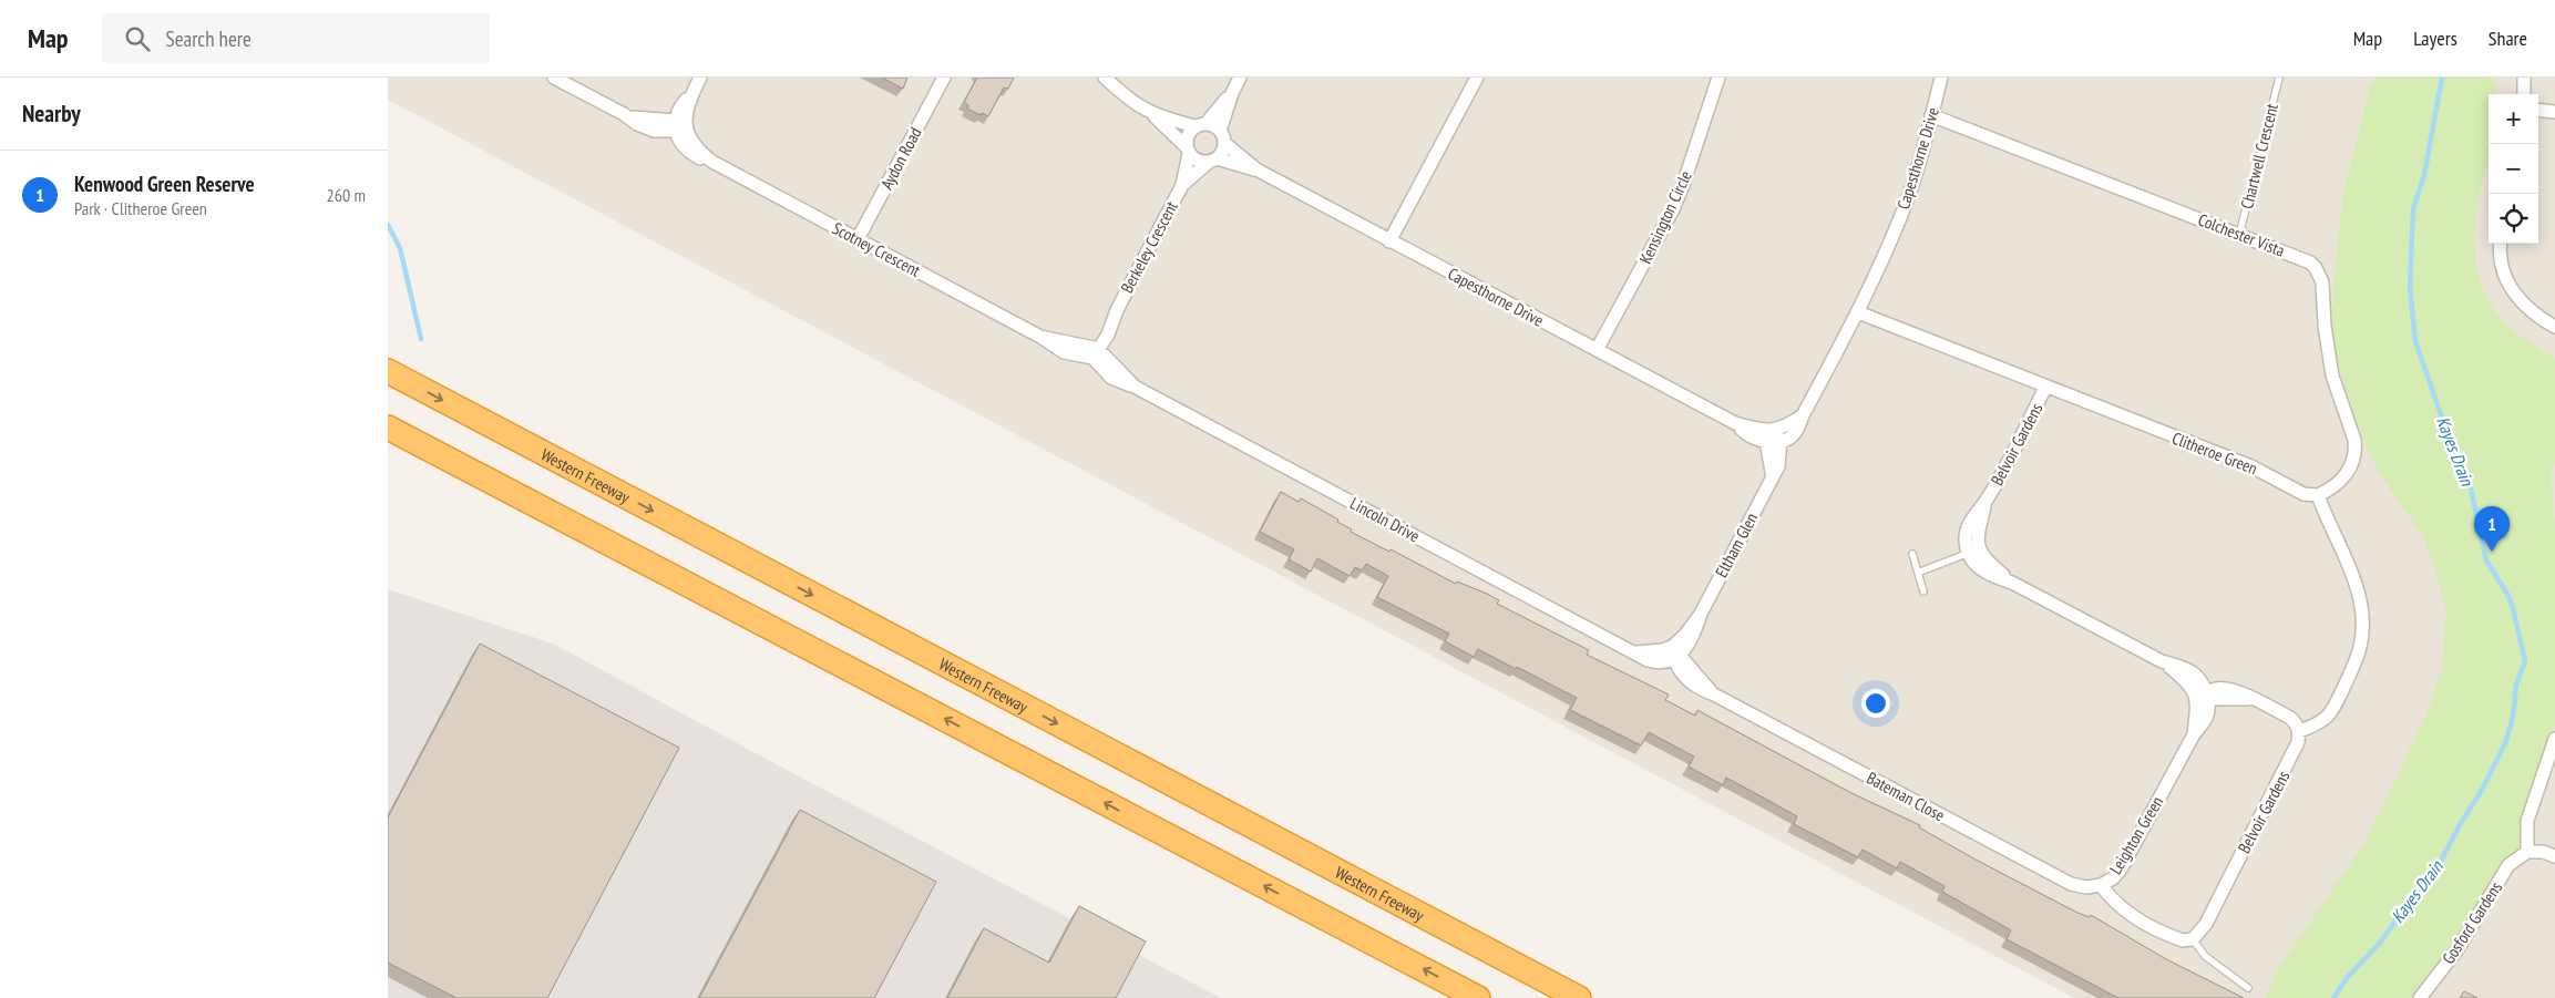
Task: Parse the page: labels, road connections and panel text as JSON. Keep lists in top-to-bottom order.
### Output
{
  "streets": {
    "highway": ["Western Freeway"],
    "street": [
      "Aydon Road",
      "Capesthorne Drive",
      "Kensington Circle",
      "Colchester Vista",
      "Berkeley Crescent",
      "Scotney Crescent",
      "Belvoir Gardens",
      "Clitheroe Green",
      "Lincoln Drive",
      "Eltham Glen",
      "Bateman Close",
      "Leighton Green",
      "Gosford Gardens"
    ],
    "lane": ["Chartwell Crescent"]
  },
  "crossings": [
    ["Chartwell Crescent", "Colchester Vista"],
    ["Aydon Road", "Scotney Crescent"],
    ["Capesthorne Drive", "Kensington Circle"],
    ["Capesthorne Drive", "Colchester Vista"],
    ["Capesthorne Drive", "Berkeley Crescent"],
    ["Capesthorne Drive", "Clitheroe Green"],
    ["Capesthorne Drive", "Eltham Glen"],
    ["Colchester Vista", "Clitheroe Green"],
    ["Berkeley Crescent", "Scotney Crescent"],
    ["Berkeley Crescent", "Lincoln Drive"],
    ["Scotney Crescent", "Lincoln Drive"],
    ["Belvoir Gardens", "Clitheroe Green"],
    ["Belvoir Gardens", "Leighton Green"],
    ["Lincoln Drive", "Eltham Glen"],
    ["Lincoln Drive", "Bateman Close"],
    ["Eltham Glen", "Bateman Close"],
    ["Bateman Close", "Leighton Green"]
  ],
  "water": ["Kayes Drain"],
  "page": {
    "header": "Map",
    "search": "Search here",
    "nav": ["Map", "Layers", "Share"],
    "heading": "Nearby",
    "map_buttons": ["+", "−"],
    "list": [
      {
        "mark": "1",
        "name": "Kenwood Green Reserve",
        "note": "Park · Clitheroe Green",
        "value": "260 m"
      }
    ],
    "pins": "1"
  }
}
